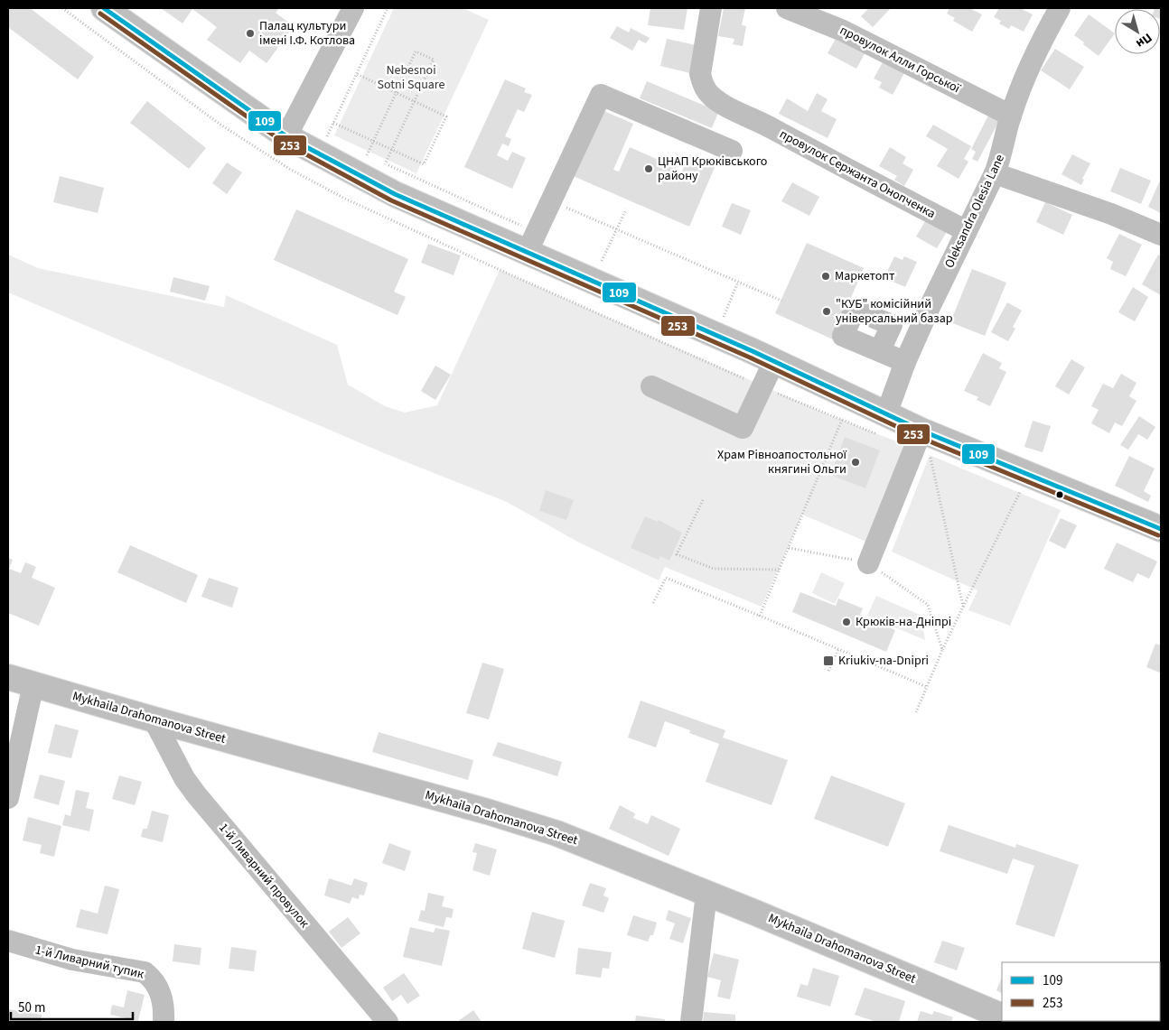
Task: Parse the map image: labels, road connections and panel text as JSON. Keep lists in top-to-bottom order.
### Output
{
  "streets": {
    "main road": ["Mykhaila Drahomanova Street"],
    "street": [
      "провулок Алли Горської",
      "провулок Сержанта Онопченка",
      "Oleksandra Olesia Lane",
      "1-й Ливарний провулок",
      "1-й Ливарний тупик"
    ]
  },
  "crossings": [
    ["провулок Алли Горської", "Oleksandra Olesia Lane"],
    ["провулок Сержанта Онопченка", "Oleksandra Olesia Lane"],
    ["Mykhaila Drahomanova Street", "1-й Ливарний провулок"]
  ],
  "parks": ["Nebesnoi Sotni Square"],
  "places": {
    "other": [
      "Палац культури імені І.Ф. Котлова",
      "ЦНАП Крюківського району",
      "Маркетопт",
      "\"КУБ\" комісійний універсальний базар",
      "Храм Рівноапостольної княгині Ольги",
      "Крюків-на-Дніпрі"
    ],
    "transit": ["Kriukiv-na-Dnipri"]
  },
  "lines": ["transit line 109", "transit line 253"],
  "legend": ["109", "253"],
  "scale_bar": "50 m",
  "north": "bottom right"
}
